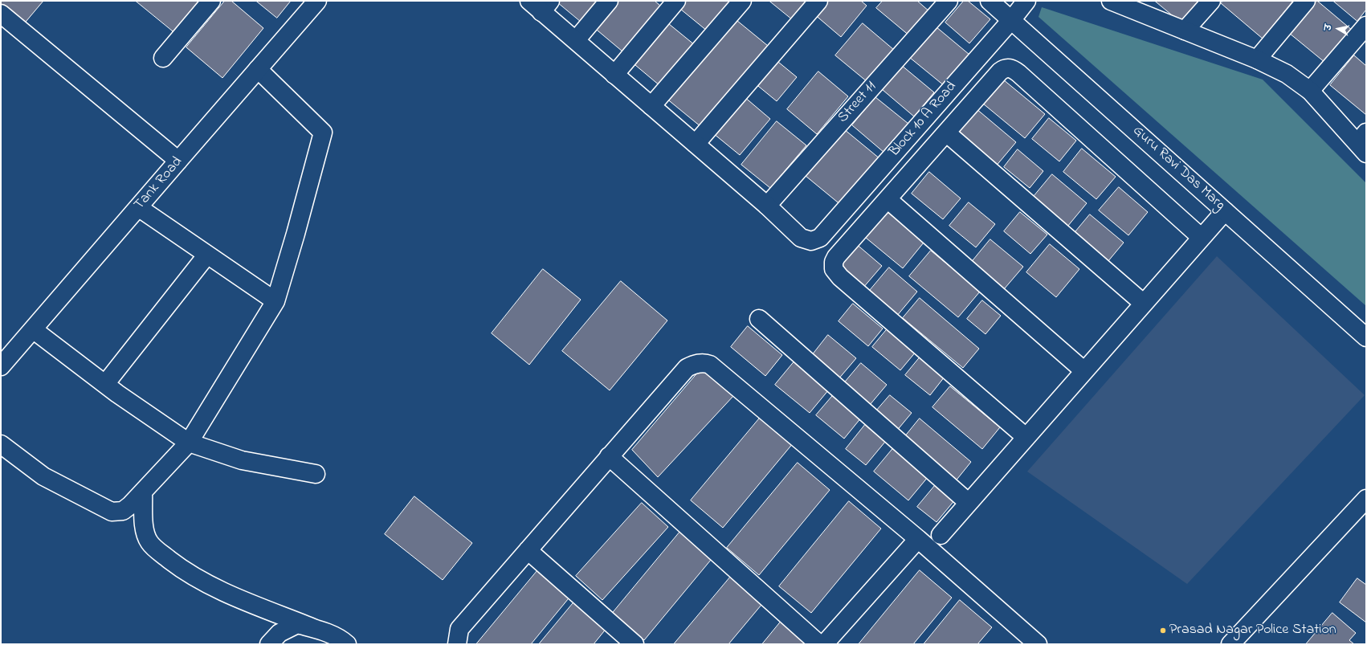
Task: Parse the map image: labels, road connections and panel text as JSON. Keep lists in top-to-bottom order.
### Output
{
  "streets": {
    "street": [
      "Street 11",
      "Block 10 A Road",
      "Guru Ravi Das Marg",
      "Tank Road"
    ]
  },
  "crossings": [
    ["Street 11", "Block 10 A Road"],
    ["Block 10 A Road", "Guru Ravi Das Marg"]
  ],
  "places": ["Prasad Nagar Police Station"],
  "north": "left"
}
